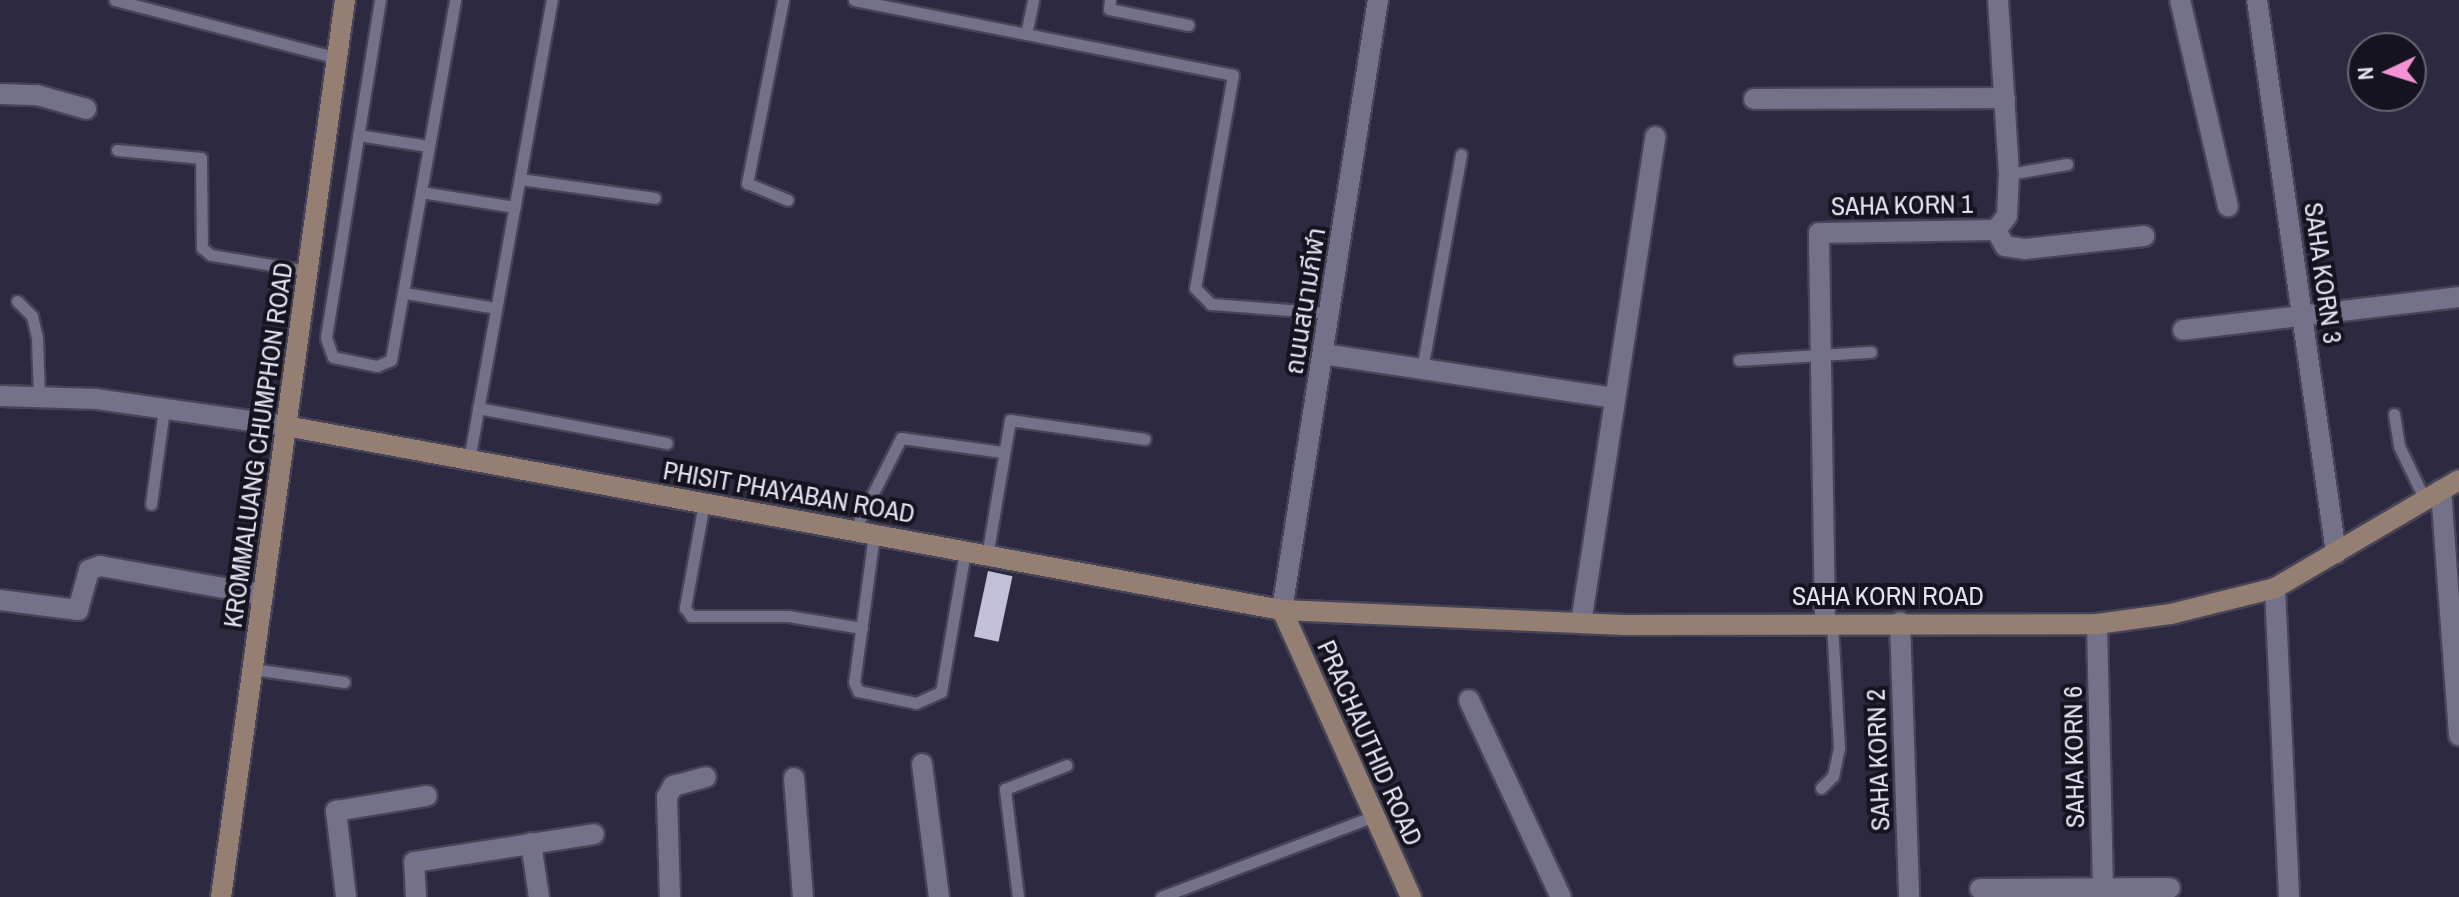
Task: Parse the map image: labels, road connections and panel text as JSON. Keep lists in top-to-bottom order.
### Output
{
  "streets": {
    "street": [
      "SAHA KORN 1",
      "SAHA KORN 3",
      "ถนนสนามกีฬา",
      "KROMMALUANG CHUMPHON ROAD",
      "PHISIT PHAYABAN ROAD",
      "SAHA KORN ROAD",
      "PRACHAUTHID ROAD",
      "SAHA KORN 6",
      "SAHA KORN 2"
    ]
  },
  "crossings": [
    ["SAHA KORN 1", "SAHA KORN ROAD"],
    ["SAHA KORN 3", "SAHA KORN ROAD"],
    ["ถนนสนามกีฬา", "PHISIT PHAYABAN ROAD"],
    ["ถนนสนามกีฬา", "SAHA KORN ROAD"],
    ["ถนนสนามกีฬา", "PRACHAUTHID ROAD"],
    ["KROMMALUANG CHUMPHON ROAD", "PHISIT PHAYABAN ROAD"],
    ["PHISIT PHAYABAN ROAD", "SAHA KORN ROAD"],
    ["PHISIT PHAYABAN ROAD", "PRACHAUTHID ROAD"],
    ["SAHA KORN ROAD", "PRACHAUTHID ROAD"],
    ["SAHA KORN ROAD", "SAHA KORN 6"],
    ["SAHA KORN ROAD", "SAHA KORN 2"]
  ],
  "north": "left"
}
